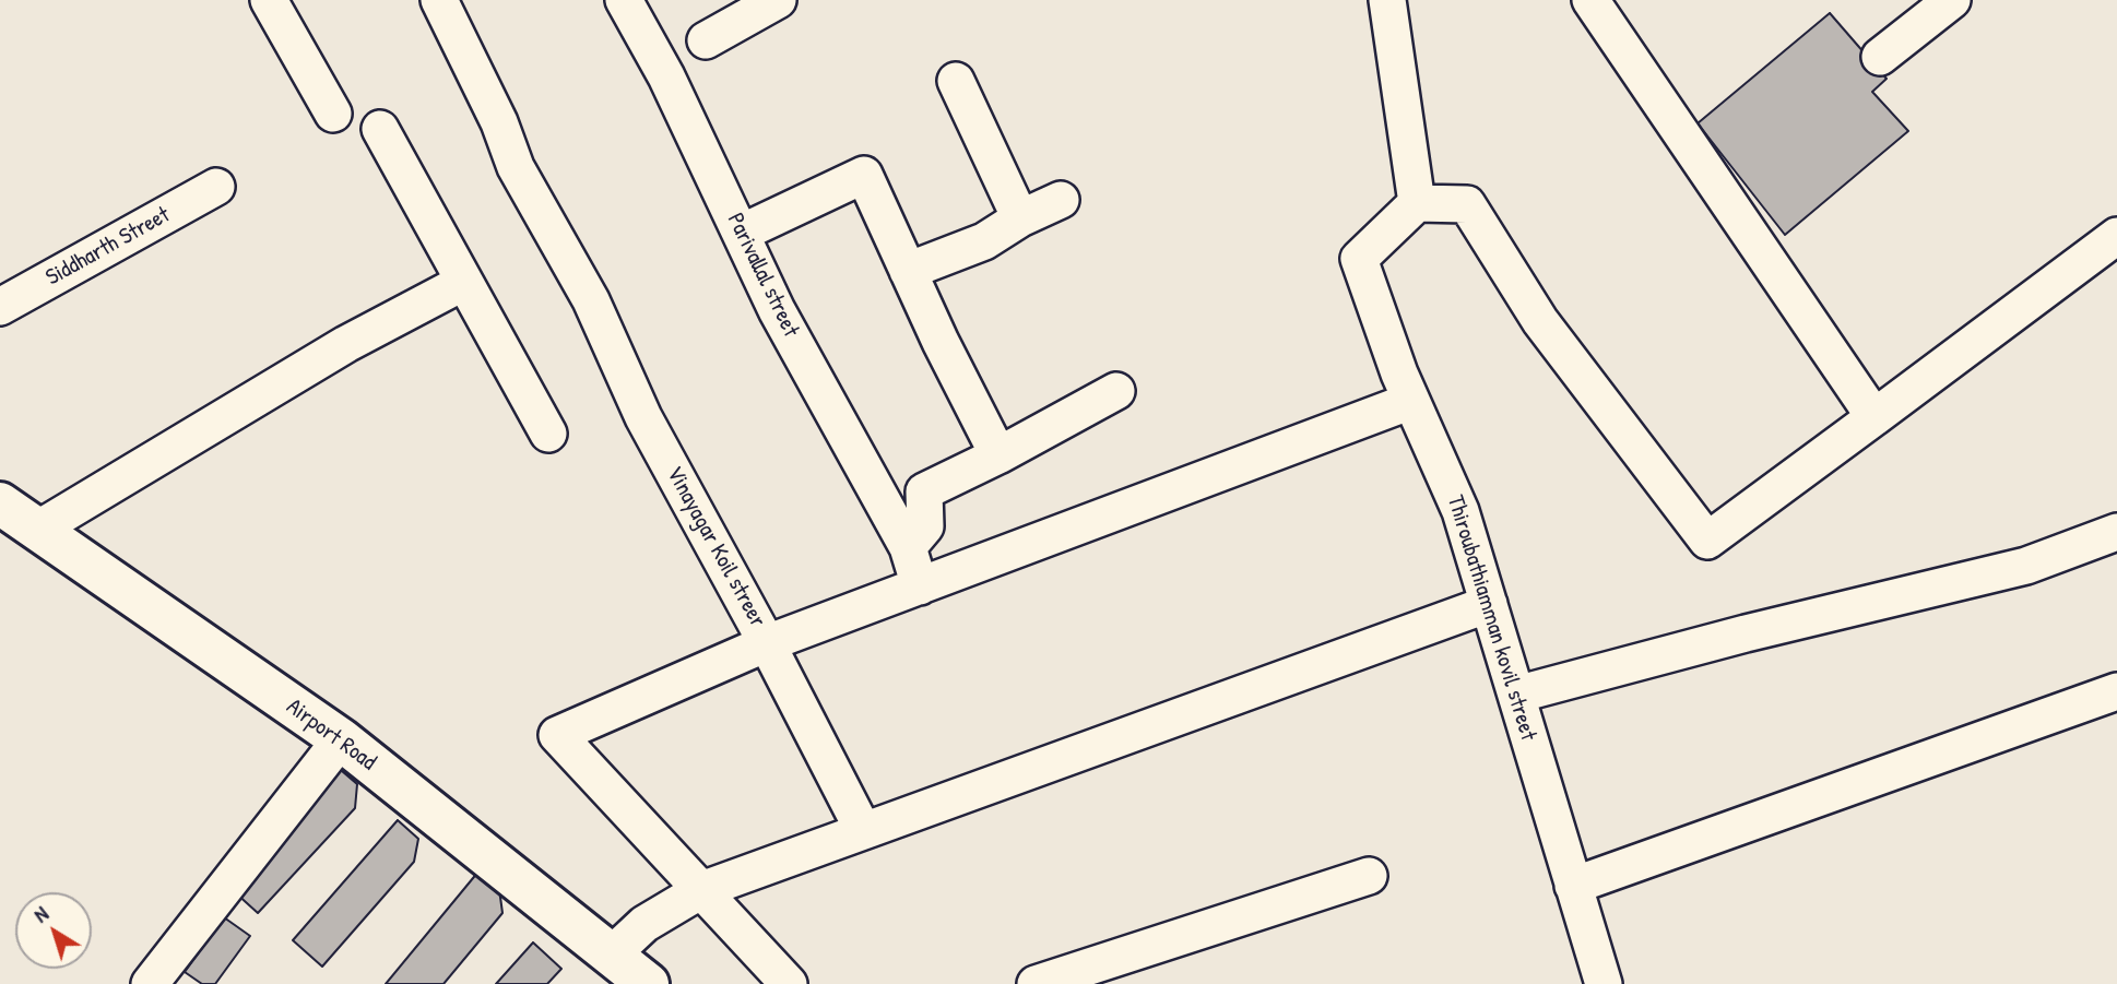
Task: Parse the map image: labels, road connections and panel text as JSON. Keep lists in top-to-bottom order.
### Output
{
  "streets": {
    "street": [
      "Siddharth Street",
      "Parivallal street",
      "Vinayagar Koil streer",
      "Thiroubathiamman kovil street",
      "Airport Road"
    ]
  },
  "crossings": [
    ["Parivallal street", "Vinayagar Koil streer"],
    ["Vinayagar Koil streer", "Thiroubathiamman kovil street"]
  ],
  "north": "top left"
}
